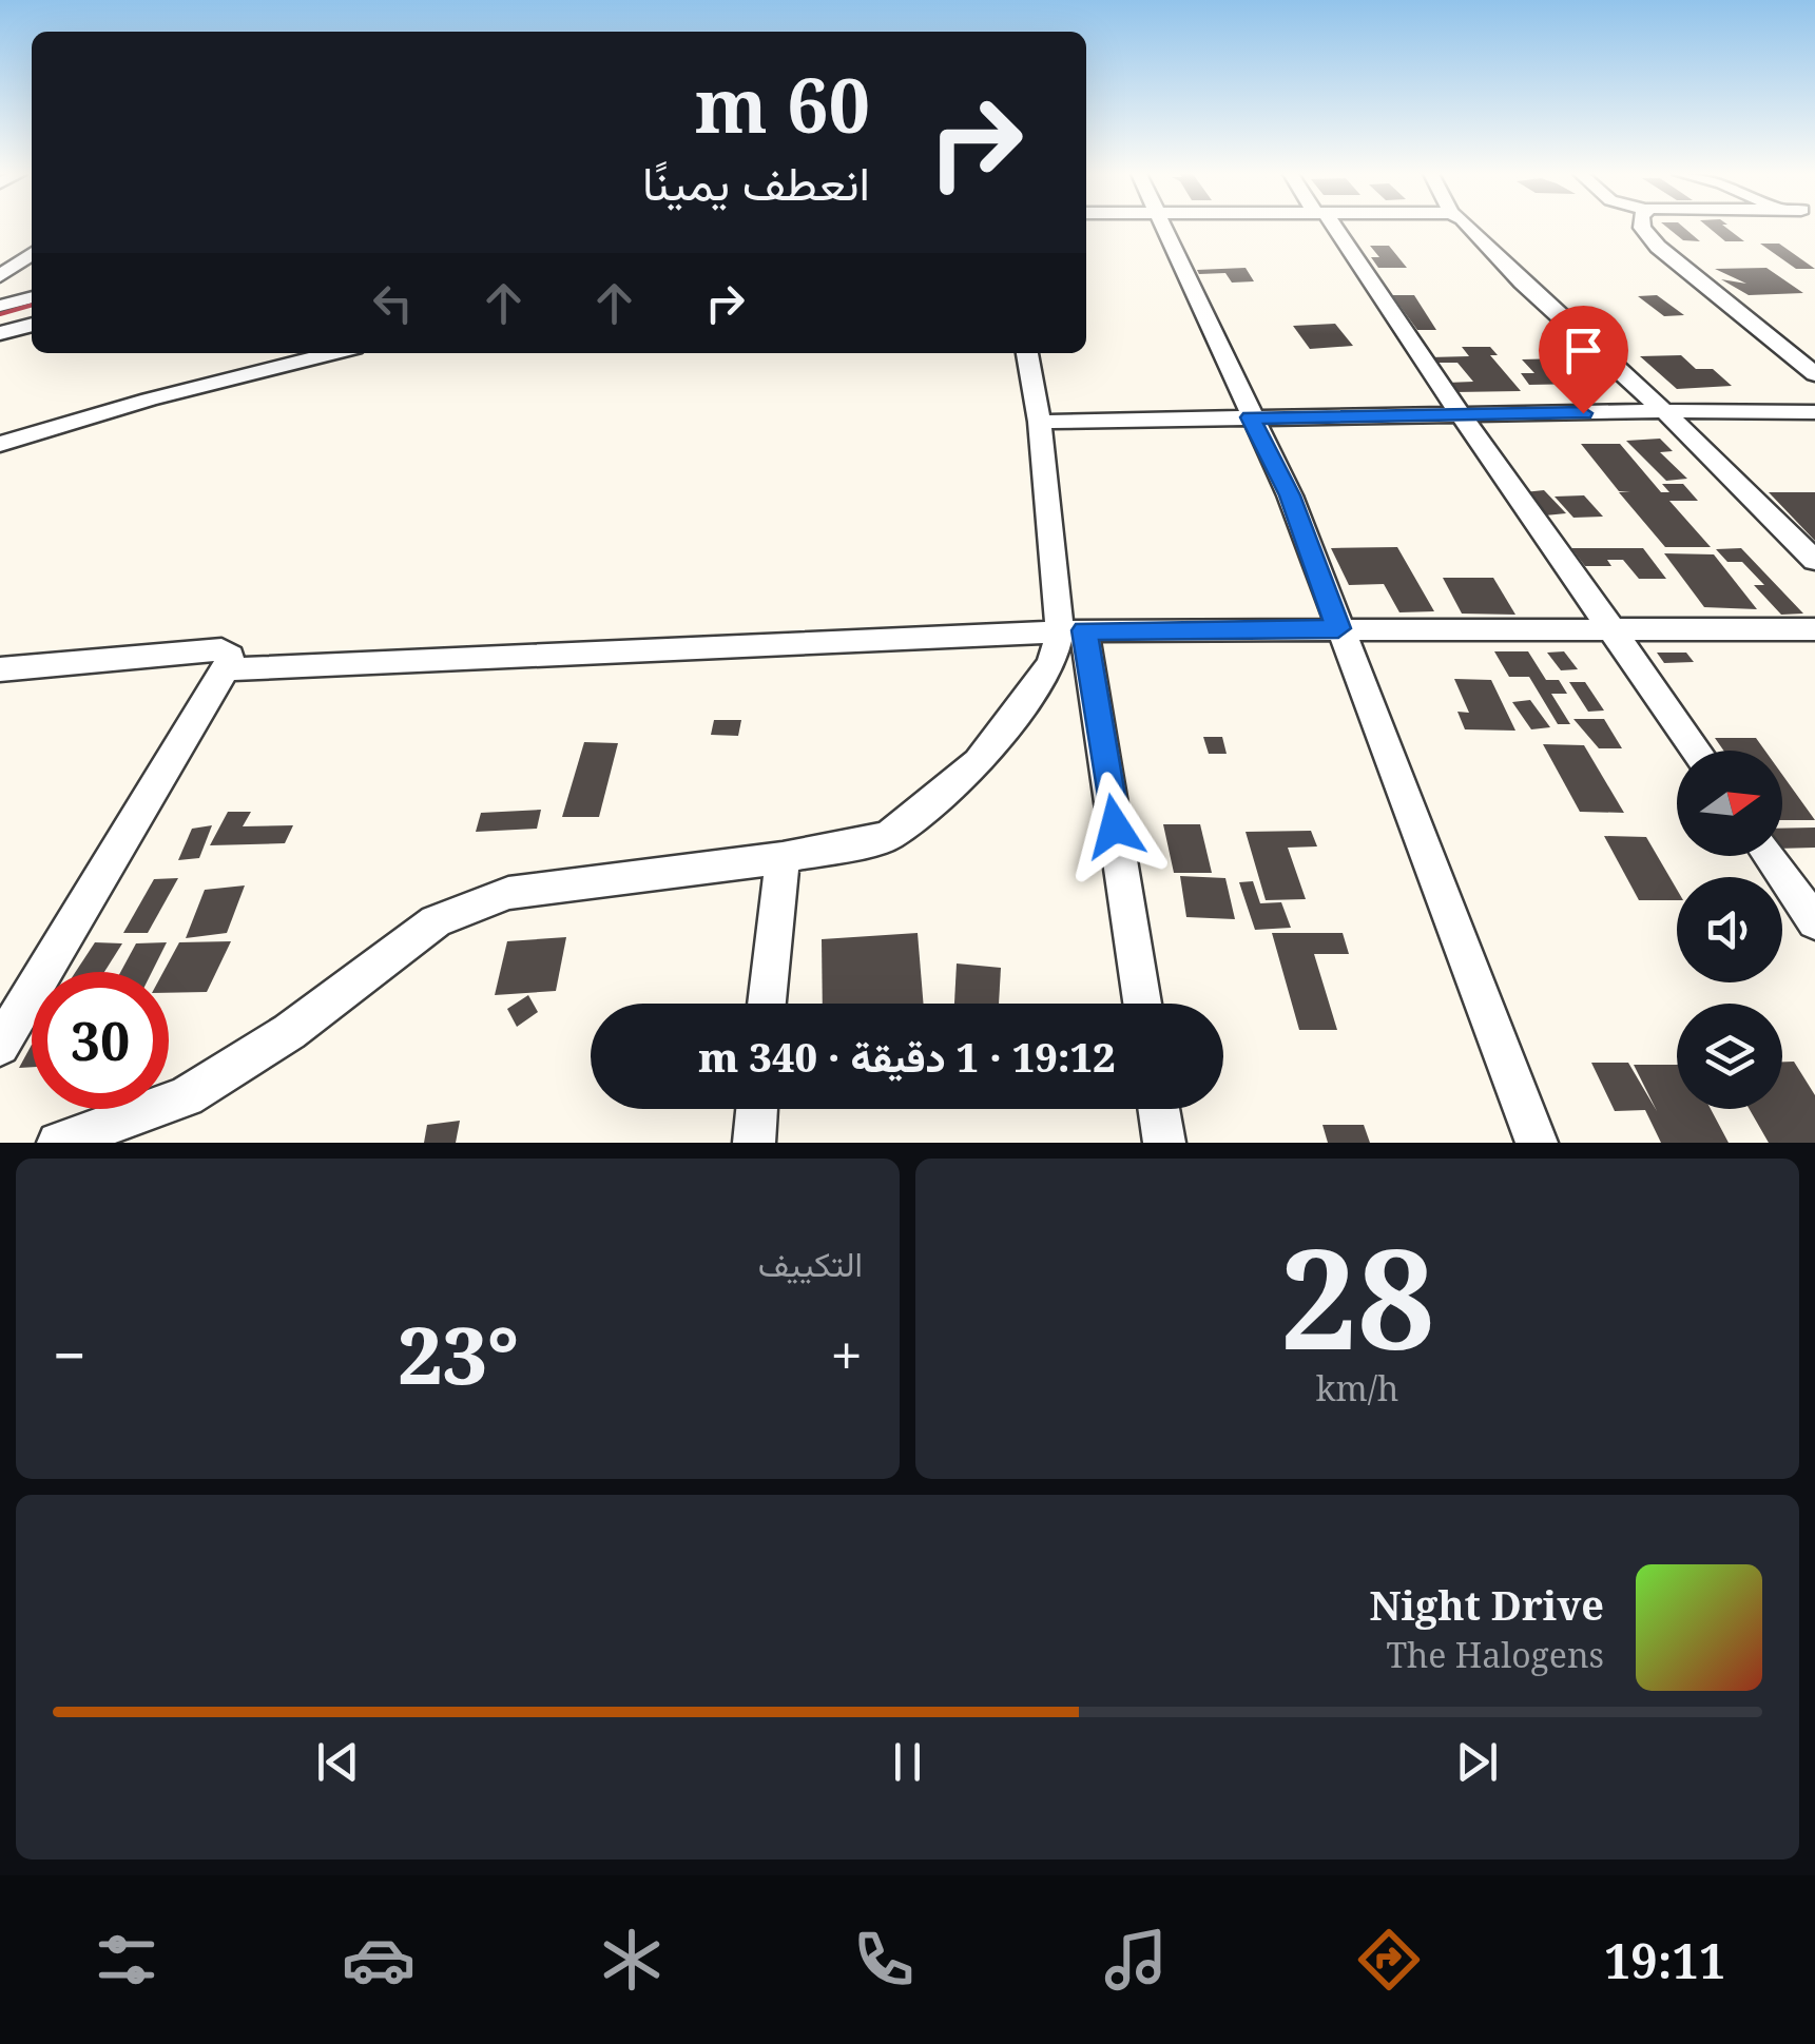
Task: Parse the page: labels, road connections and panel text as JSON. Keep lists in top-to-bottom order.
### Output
{
  "north": "right",
  "page": {
    "turn": ["60 m", "انعطف يمينًا"],
    "limit": "30",
    "trip": "19:12 · 1 دقيقة · 340 m",
    "tile": [
      ["28", "km/h"],
      "التكييف"
    ],
    "heat": ["−", "23°", "+"],
    "song": ["Night Drive", "The Halogens"],
    "tabs": "19:11"
  }
}
